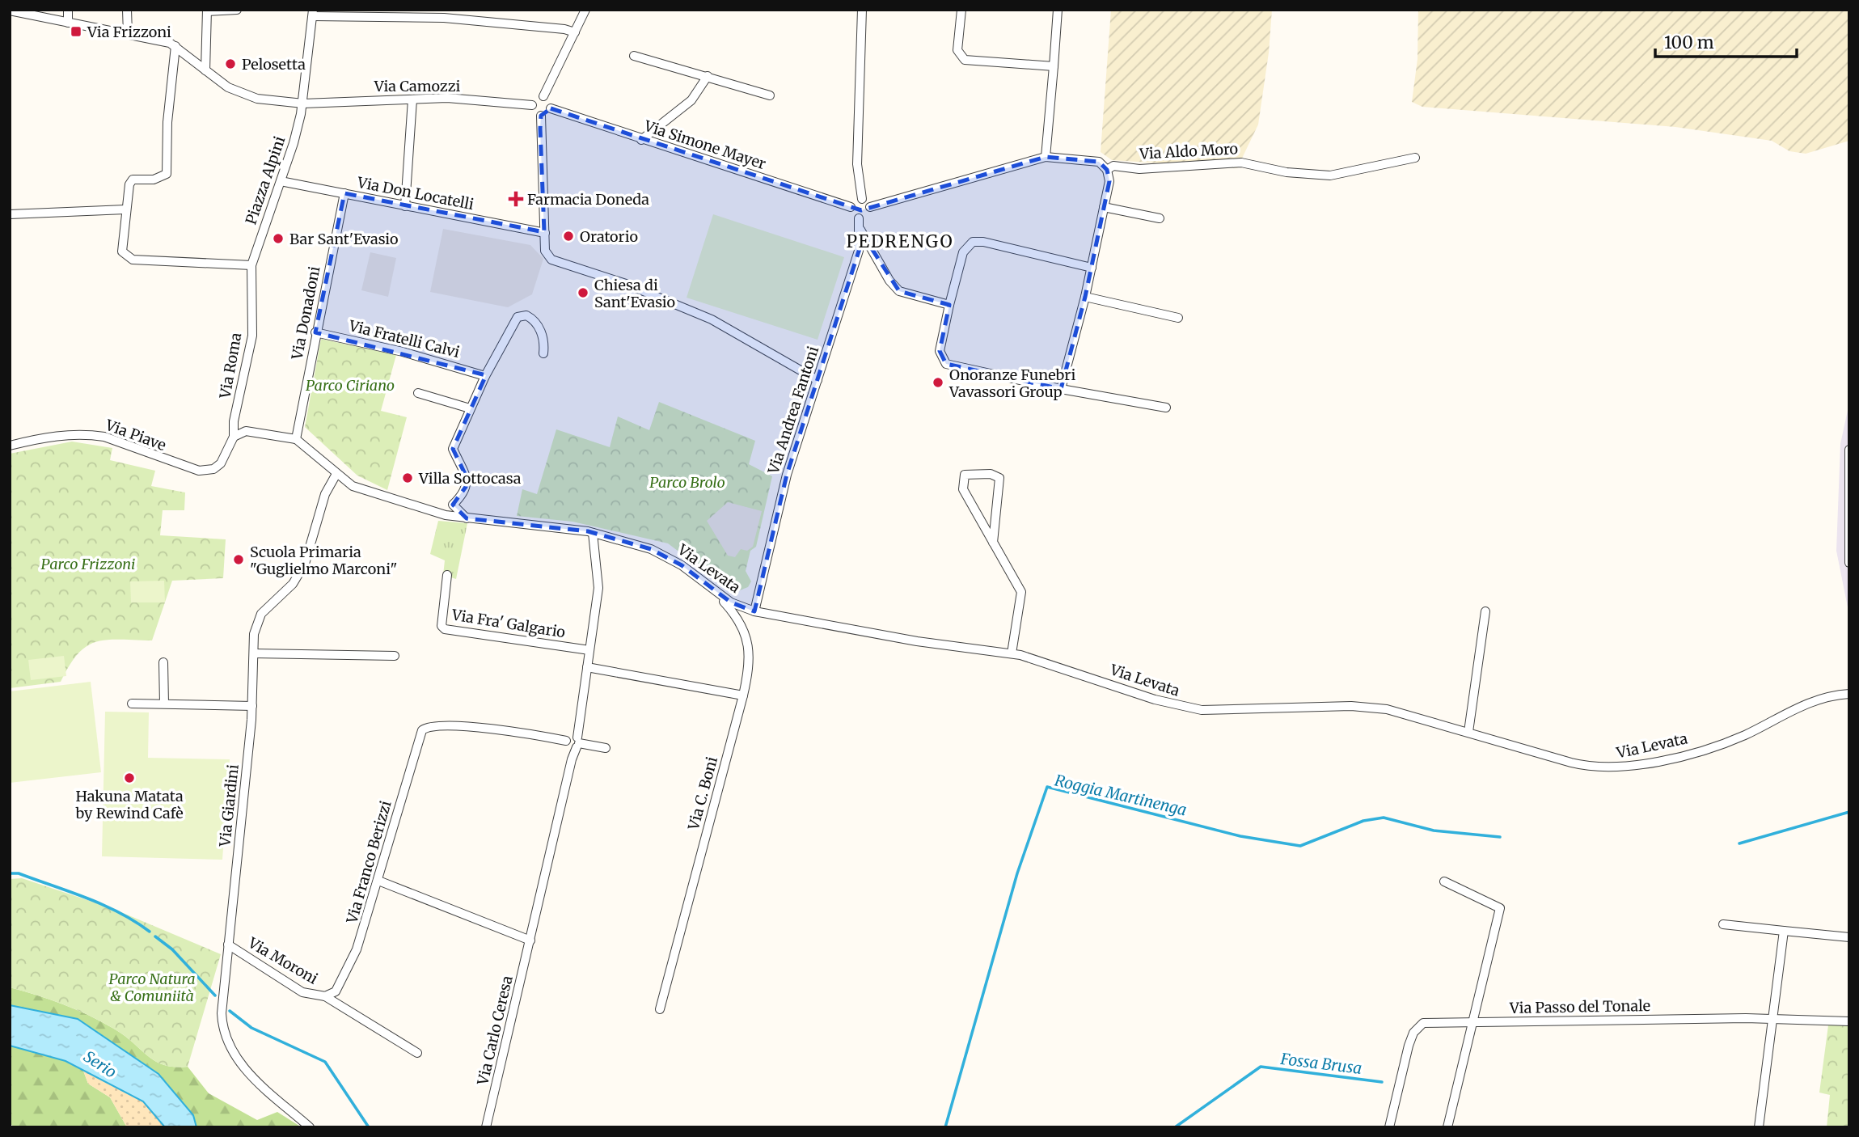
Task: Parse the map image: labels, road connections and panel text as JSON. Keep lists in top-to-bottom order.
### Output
{
  "streets": {
    "street": [
      "Via Camozzi",
      "Via Simone Mayer",
      "Via Aldo Moro",
      "Piazza Alpini",
      "Via Don Locatelli",
      "Via Donadoni",
      "Via Fratelli Calvi",
      "Via Roma",
      "Via Andrea Fantoni",
      "Via Piave",
      "Via Levata",
      "Via Fra' Galgario",
      "Via C. Boni",
      "Via Giardini",
      "Via Franco Berizzi",
      "Via Moroni",
      "Via Passo del Tonale",
      "Via Carlo Ceresa"
    ]
  },
  "crossings": [
    ["Via Camozzi", "Via Simone Mayer"],
    ["Via Camozzi", "Piazza Alpini"],
    ["Via Simone Mayer", "Via Aldo Moro"],
    ["Via Simone Mayer", "Via Andrea Fantoni"],
    ["Via Aldo Moro", "Via Andrea Fantoni"],
    ["Piazza Alpini", "Via Don Locatelli"],
    ["Piazza Alpini", "Via Roma"],
    ["Via Don Locatelli", "Via Donadoni"],
    ["Via Donadoni", "Via Fratelli Calvi"],
    ["Via Donadoni", "Via Levata"],
    ["Via Roma", "Via Piave"],
    ["Via Andrea Fantoni", "Via Levata"],
    ["Via Levata", "Via C. Boni"],
    ["Via Levata", "Via Giardini"],
    ["Via Levata", "Via Carlo Ceresa"],
    ["Via Fra' Galgario", "Via Carlo Ceresa"],
    ["Via Giardini", "Via Moroni"],
    ["Via Franco Berizzi", "Via Moroni"],
    ["Via Franco Berizzi", "Via Carlo Ceresa"]
  ],
  "districts": ["PEDRENGO"],
  "water": ["Roggia Martinenga", "Fossa Brusa", "Serio"],
  "parks": [
    "Parco Ciriano",
    "Parco Brolo",
    "Parco Frizzoni",
    "Parco Natura & Comuniità"
  ],
  "places": {
    "transit": ["Via Frizzoni"],
    "other": [
      "Pelosetta",
      "Oratorio",
      "Bar Sant'Evasio",
      "Chiesa di Sant'Evasio",
      "Onoranze Funebri Vavassori Group",
      "Villa Sottocasa",
      "Scuola Primaria \"Guglielmo Marconi\"",
      "Hakuna Matata by Rewind Cafè"
    ],
    "health": ["Farmacia Doneda"]
  },
  "scale_bar": "100 m"
}
